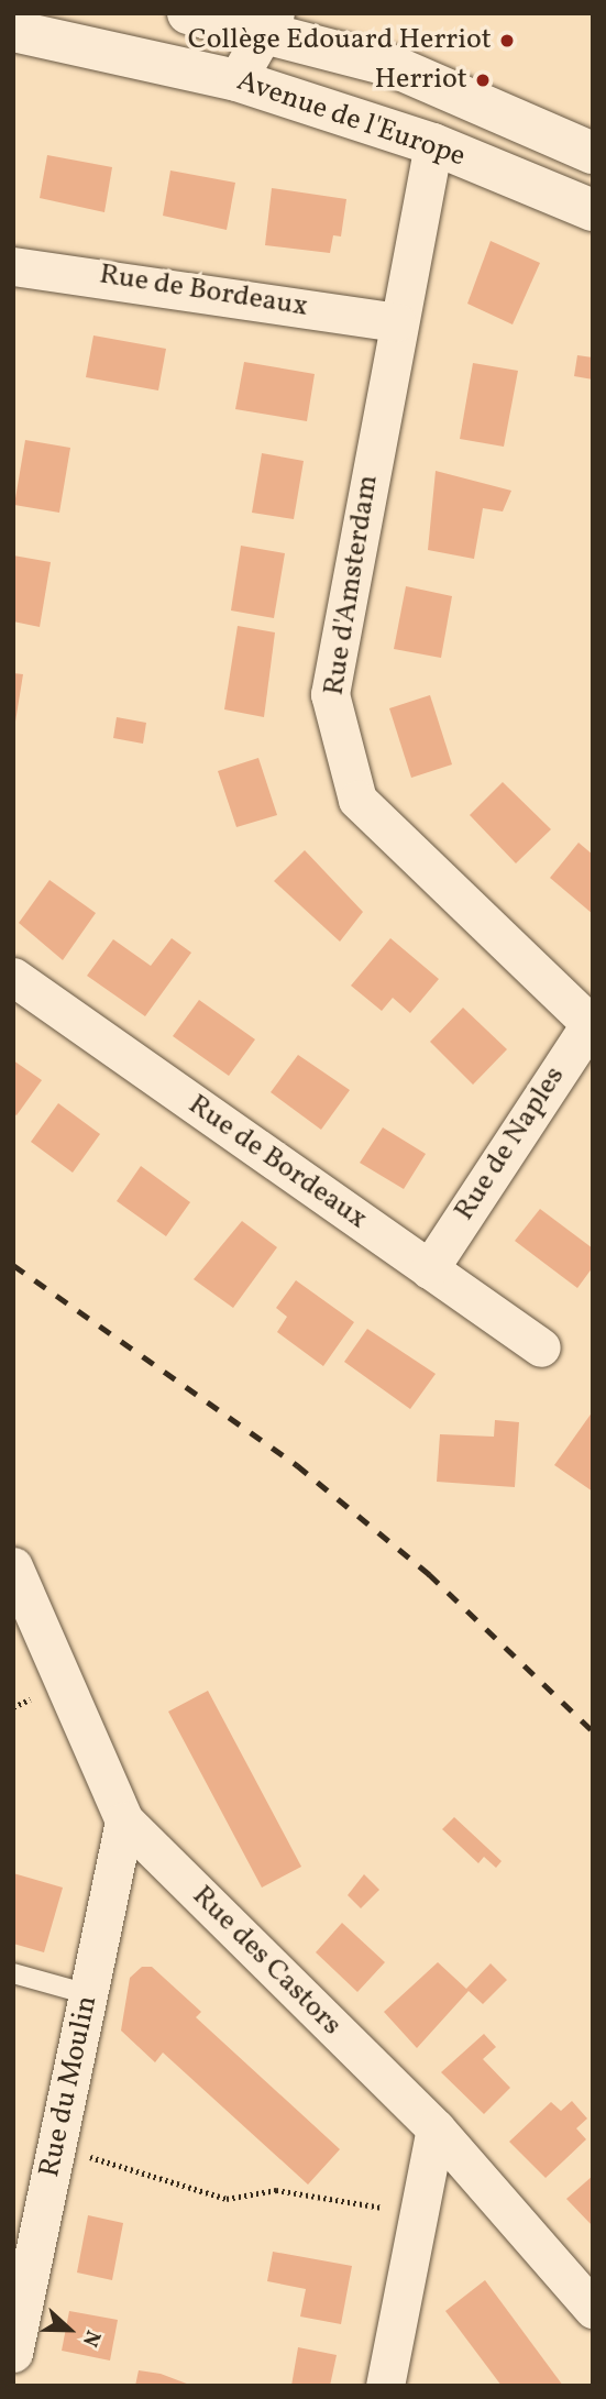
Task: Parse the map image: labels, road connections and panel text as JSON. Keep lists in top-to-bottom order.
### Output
{
  "streets": {
    "main road": ["Avenue de l'Europe"],
    "street": [
      "Rue de Bordeaux",
      "Rue d'Amsterdam",
      "Rue de Naples",
      "Rue des Castors",
      "Rue du Moulin"
    ]
  },
  "crossings": [
    ["Avenue de l'Europe", "Rue d'Amsterdam"],
    ["Rue de Bordeaux", "Rue d'Amsterdam"],
    ["Rue de Bordeaux", "Rue de Naples"],
    ["Rue d'Amsterdam", "Rue de Naples"],
    ["Rue des Castors", "Rue du Moulin"]
  ],
  "places": ["Collège Edouard Herriot", "Herriot"],
  "north": "right"
}
